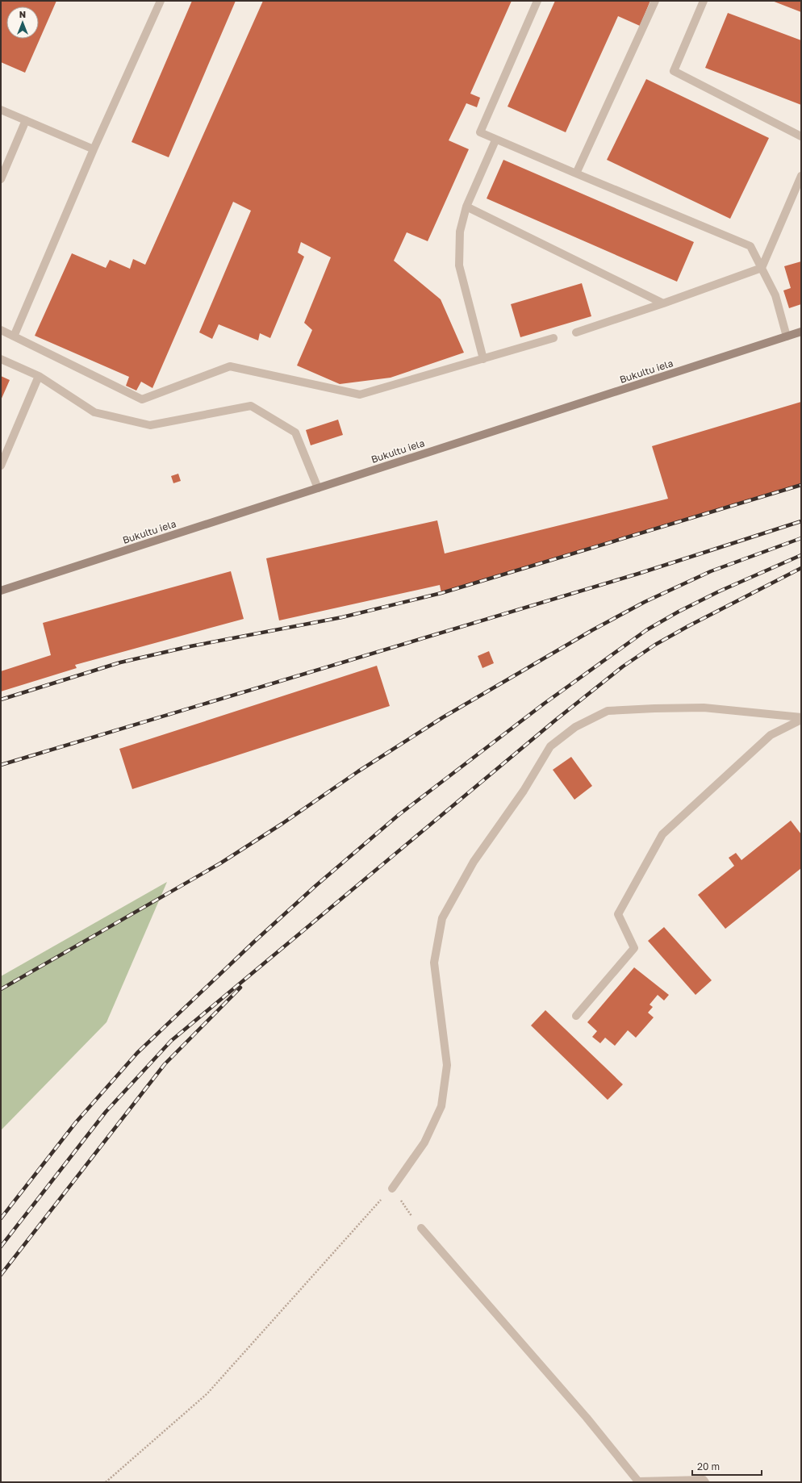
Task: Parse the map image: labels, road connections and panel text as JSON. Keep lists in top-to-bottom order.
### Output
{
  "streets": {
    "street": ["Bukultu iela"]
  },
  "scale_bar": "20 m",
  "north": "top"
}
